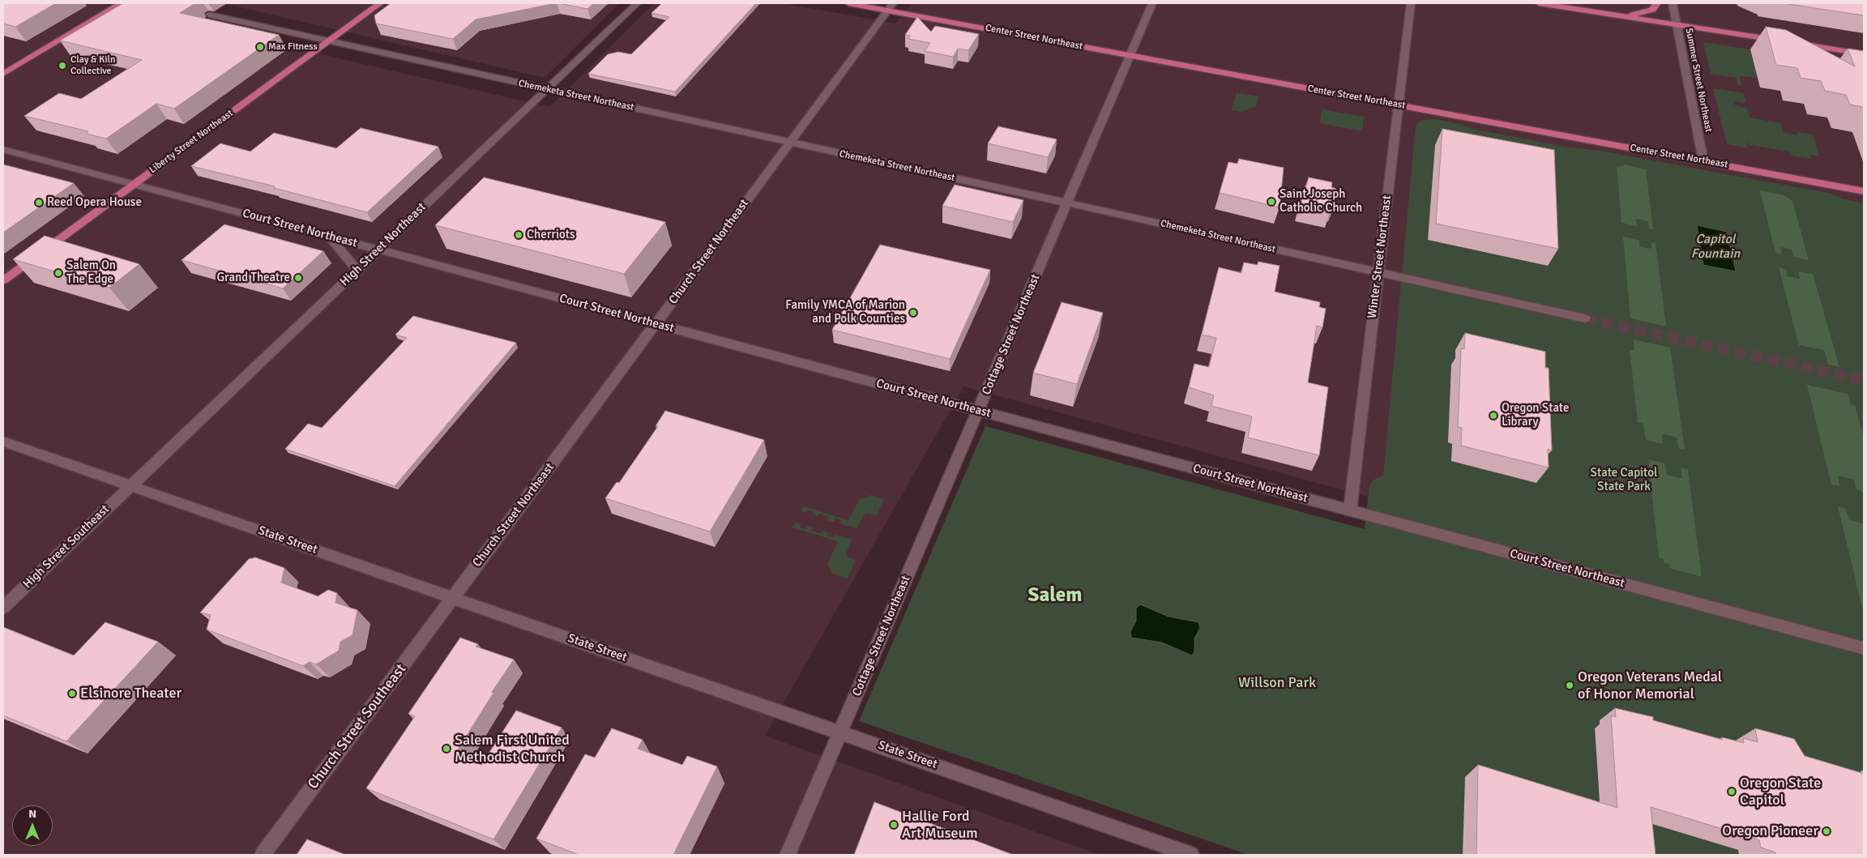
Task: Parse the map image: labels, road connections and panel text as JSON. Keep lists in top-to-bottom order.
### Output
{
  "streets": {
    "main road": [
      "Center Street Northeast",
      "Summer Street Northeast",
      "Chemeketa Street Northeast",
      "Liberty Street Northeast",
      "Court Street Northeast",
      "High Street Northeast",
      "Church Street Northeast",
      "Winter Street Northeast",
      "Cottage Street Northeast",
      "State Street",
      "High Street Southeast",
      "Church Street Southeast"
    ]
  },
  "crossings": [
    ["Center Street Northeast", "Summer Street Northeast"],
    ["Center Street Northeast", "Church Street Northeast"],
    ["Center Street Northeast", "Winter Street Northeast"],
    ["Center Street Northeast", "Cottage Street Northeast"],
    ["Chemeketa Street Northeast", "Liberty Street Northeast"],
    ["Chemeketa Street Northeast", "High Street Northeast"],
    ["Chemeketa Street Northeast", "Church Street Northeast"],
    ["Chemeketa Street Northeast", "Winter Street Northeast"],
    ["Chemeketa Street Northeast", "Cottage Street Northeast"],
    ["Liberty Street Northeast", "Court Street Northeast"],
    ["Court Street Northeast", "High Street Northeast"],
    ["Court Street Northeast", "Church Street Northeast"],
    ["Court Street Northeast", "Winter Street Northeast"],
    ["Court Street Northeast", "Cottage Street Northeast"],
    ["High Street Northeast", "State Street"],
    ["High Street Northeast", "High Street Southeast"],
    ["Church Street Northeast", "State Street"],
    ["Church Street Northeast", "Church Street Southeast"],
    ["Cottage Street Northeast", "State Street"],
    ["State Street", "High Street Southeast"],
    ["State Street", "Church Street Southeast"]
  ],
  "districts": ["Salem"],
  "water": ["Capitol Fountain"],
  "parks": ["State Capitol State Park", "Willson Park"],
  "places": [
    "Max Fitness",
    "Clay & Kiln Collective",
    "Saint Joseph Catholic Church",
    "Reed Opera House",
    "Cherriots",
    "Salem On The Edge",
    "Grand Theatre",
    "Family YMCA of Marion and Polk Counties",
    "Oregon State Library",
    "Oregon Veterans Medal of Honor Memorial",
    "Elsinore Theater",
    "Salem First United Methodist Church",
    "Oregon State Capitol",
    "Hallie Ford Art Museum",
    "Oregon Pioneer"
  ],
  "north": "top"
}
